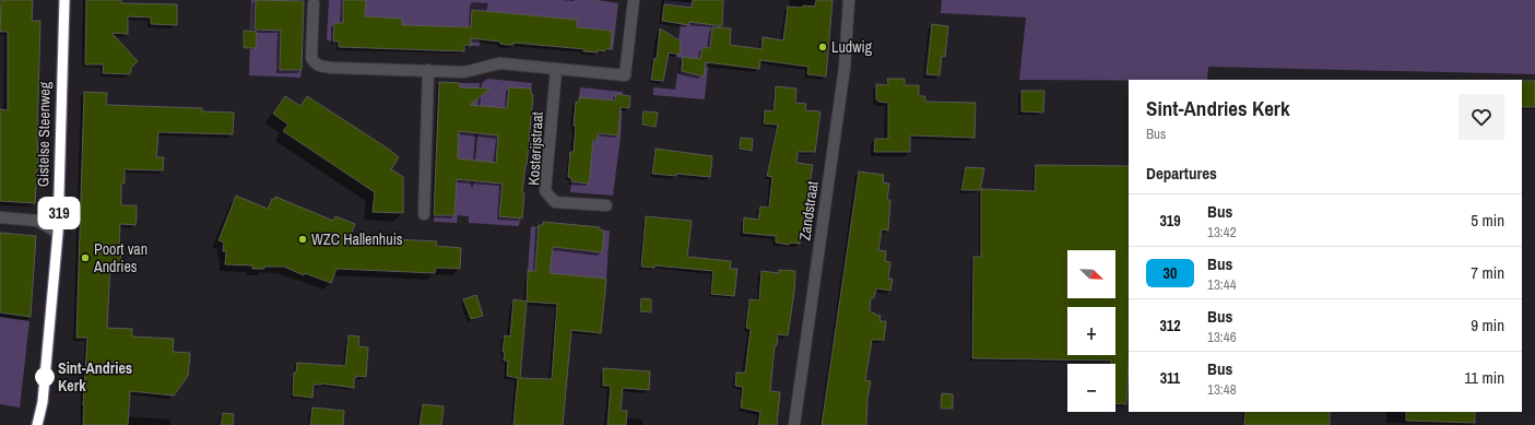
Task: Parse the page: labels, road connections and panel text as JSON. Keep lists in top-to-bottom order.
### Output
{
  "streets": {
    "main road": ["Gistelse Steenweg"],
    "street": ["Kosterijstraat", "Zandstraat"]
  },
  "places": [
    "Ludwig",
    "WZC Hallenhuis",
    "Poort van Andries",
    "Sint-Andries Kerk"
  ],
  "lines": ["bus line 319"],
  "north": "bottom right",
  "page": {
    "on_map": "319",
    "heading": [
      ["Sint-Andries Kerk", "Bus"],
      "Departures"
    ],
    "list": [
      {
        "mark": "319",
        "name": "Bus",
        "note": "13:42",
        "value": "5 min"
      },
      {
        "mark": "30",
        "name": "Bus",
        "note": "13:44",
        "value": "7 min"
      },
      {
        "mark": "312",
        "name": "Bus",
        "note": "13:46",
        "value": "9 min"
      },
      {
        "mark": "311",
        "name": "Bus",
        "note": "13:48",
        "value": "11 min"
      }
    ],
    "map_buttons": ["+", "−"]
  }
}
